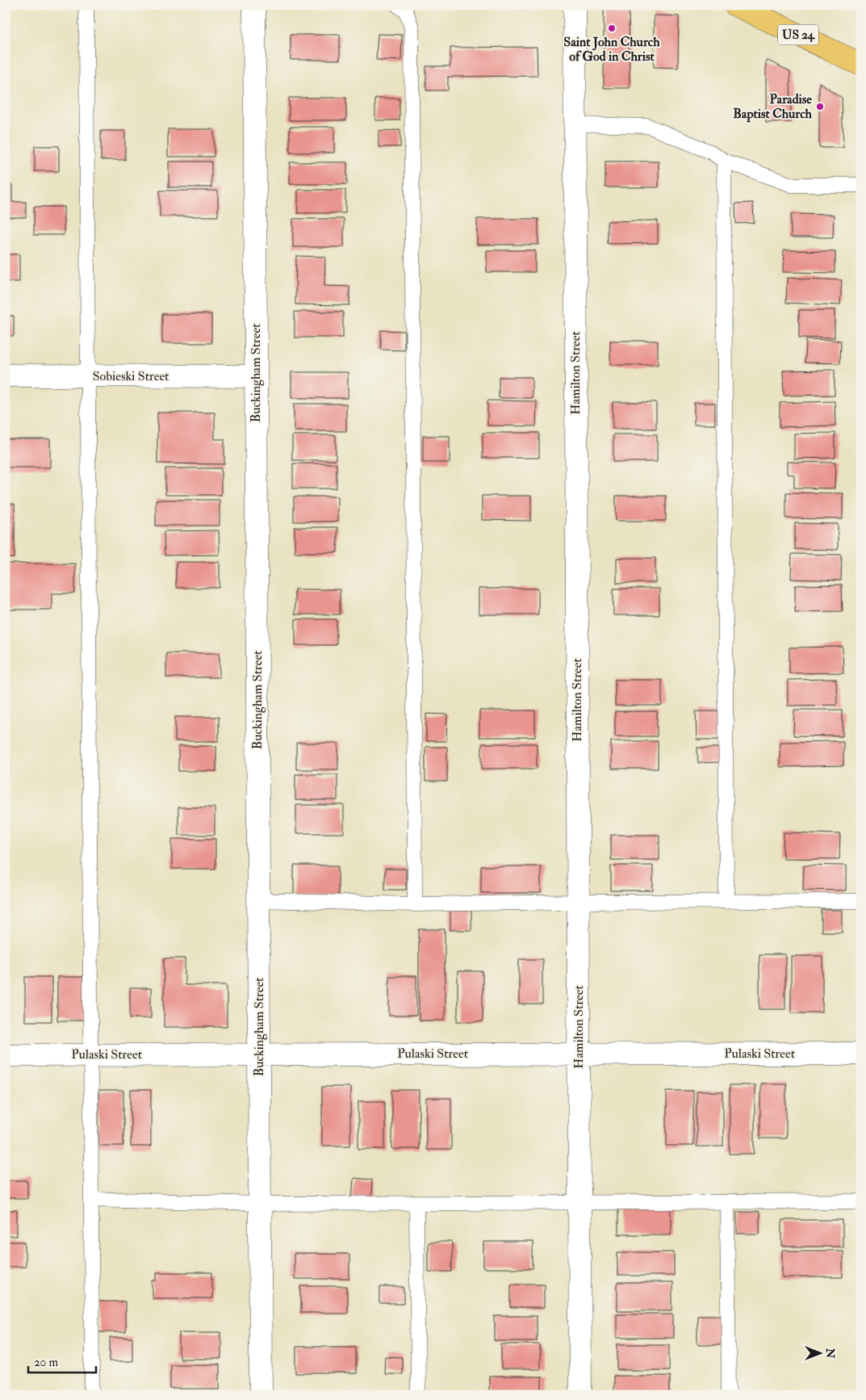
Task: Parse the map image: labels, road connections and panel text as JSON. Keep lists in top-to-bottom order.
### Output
{
  "streets": {
    "main road": ["US 24"],
    "street": [
      "Buckingham Street",
      "Hamilton Street",
      "Sobieski Street",
      "Pulaski Street"
    ]
  },
  "crossings": [
    ["Buckingham Street", "Sobieski Street"],
    ["Buckingham Street", "Pulaski Street"],
    ["Hamilton Street", "Pulaski Street"]
  ],
  "places": ["Saint John Church of God in Christ", "Paradise Baptist Church"],
  "scale_bar": "20 m",
  "north": "right"
}
